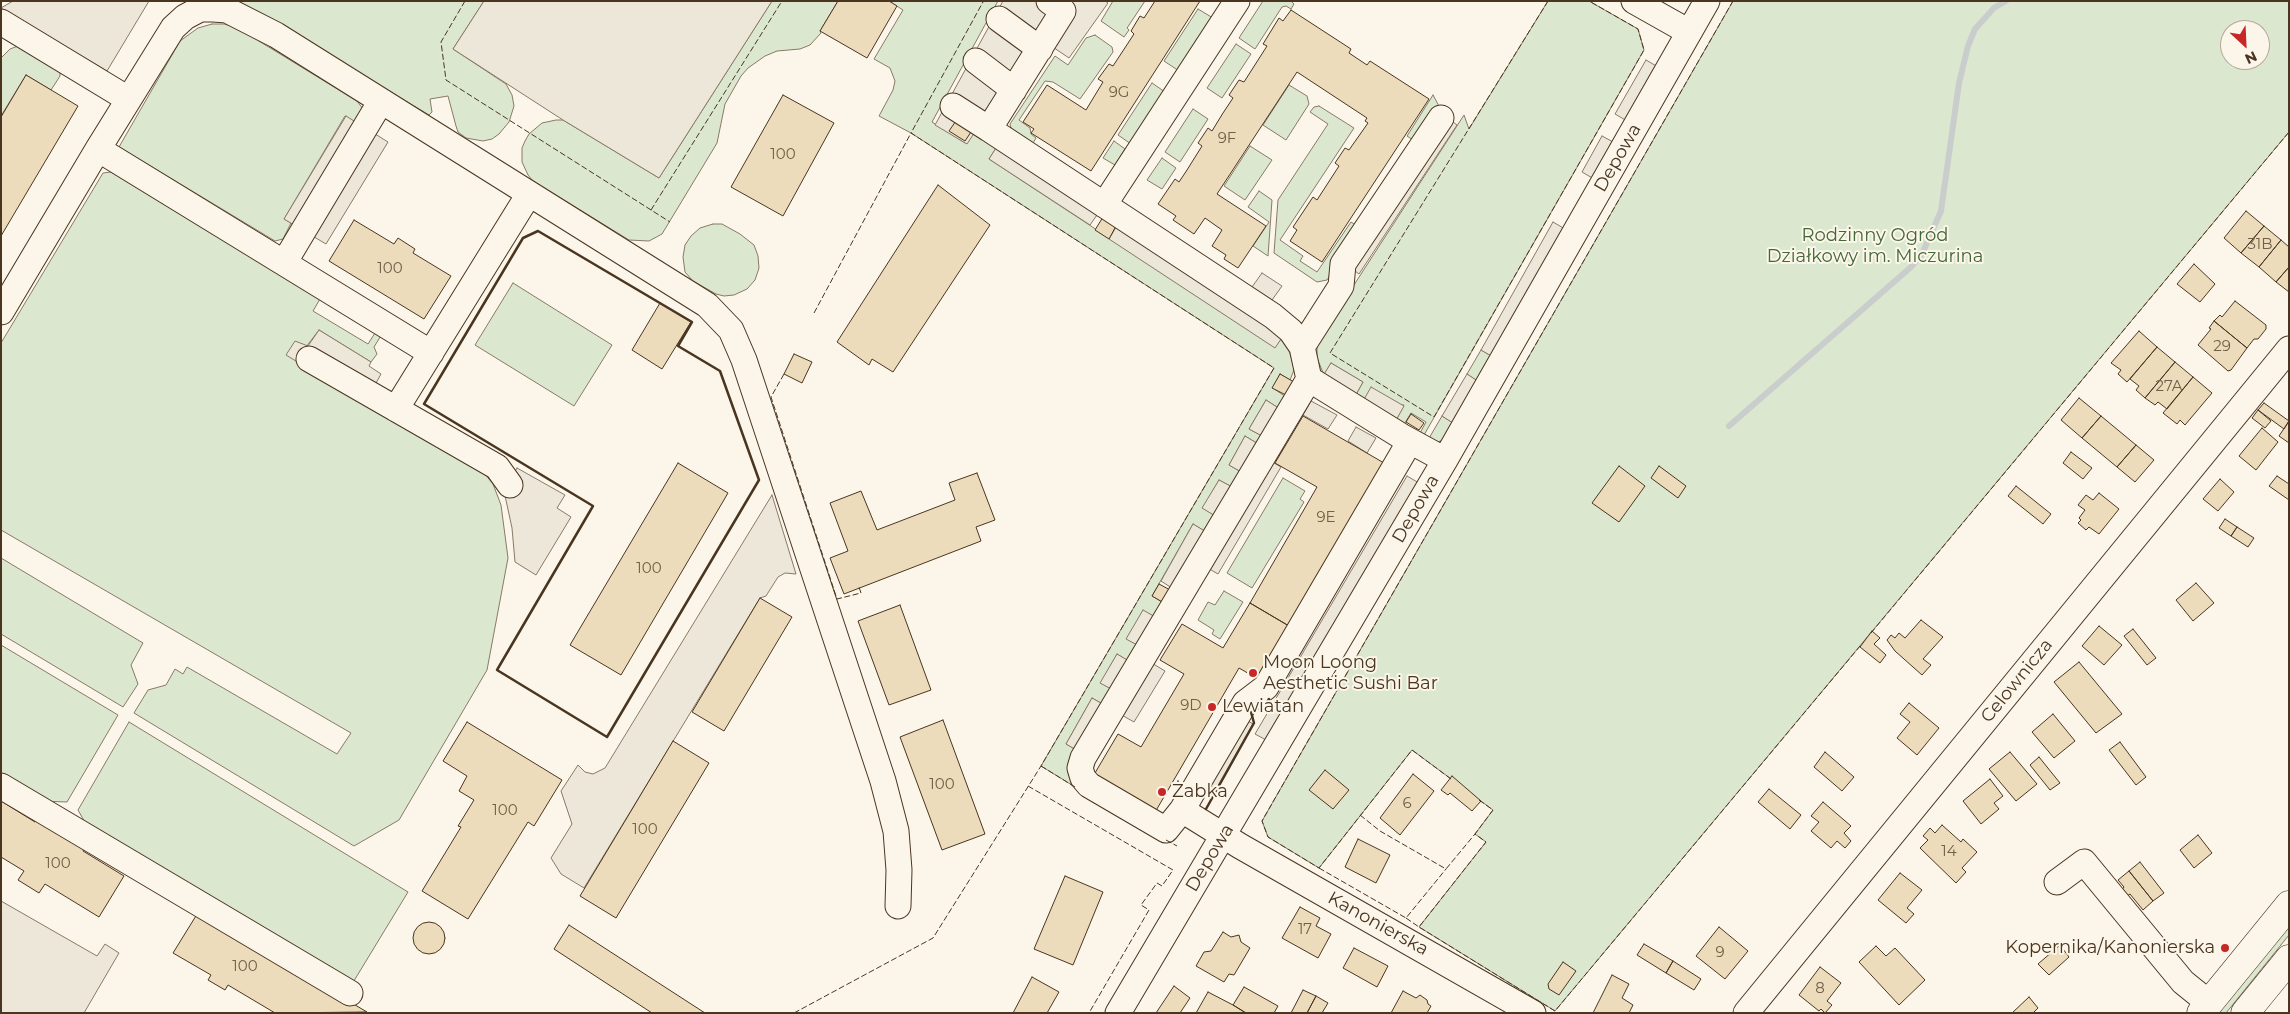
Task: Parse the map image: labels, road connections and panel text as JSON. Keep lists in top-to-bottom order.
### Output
{
  "streets": {
    "street": ["Depowa", "Celownicza", "Kanonierska"]
  },
  "crossings": [
    ["Depowa", "Kanonierska"]
  ],
  "parks": ["Rodzinny Ogród Działkowy im. Miczurina"],
  "places": [
    "Moon Loong Aesthetic Sushi Bar",
    "Lewiatan",
    "Żabka",
    "Kopernika/Kanonierska"
  ],
  "house_numbers": [
    "9G",
    "9F",
    "100",
    "31B",
    "100",
    "29",
    "27A",
    "9E",
    "100",
    "9D",
    "100",
    "6",
    "100",
    "100",
    "14",
    "100",
    "17",
    "9",
    "100",
    "8"
  ],
  "north": "bottom right"
}
